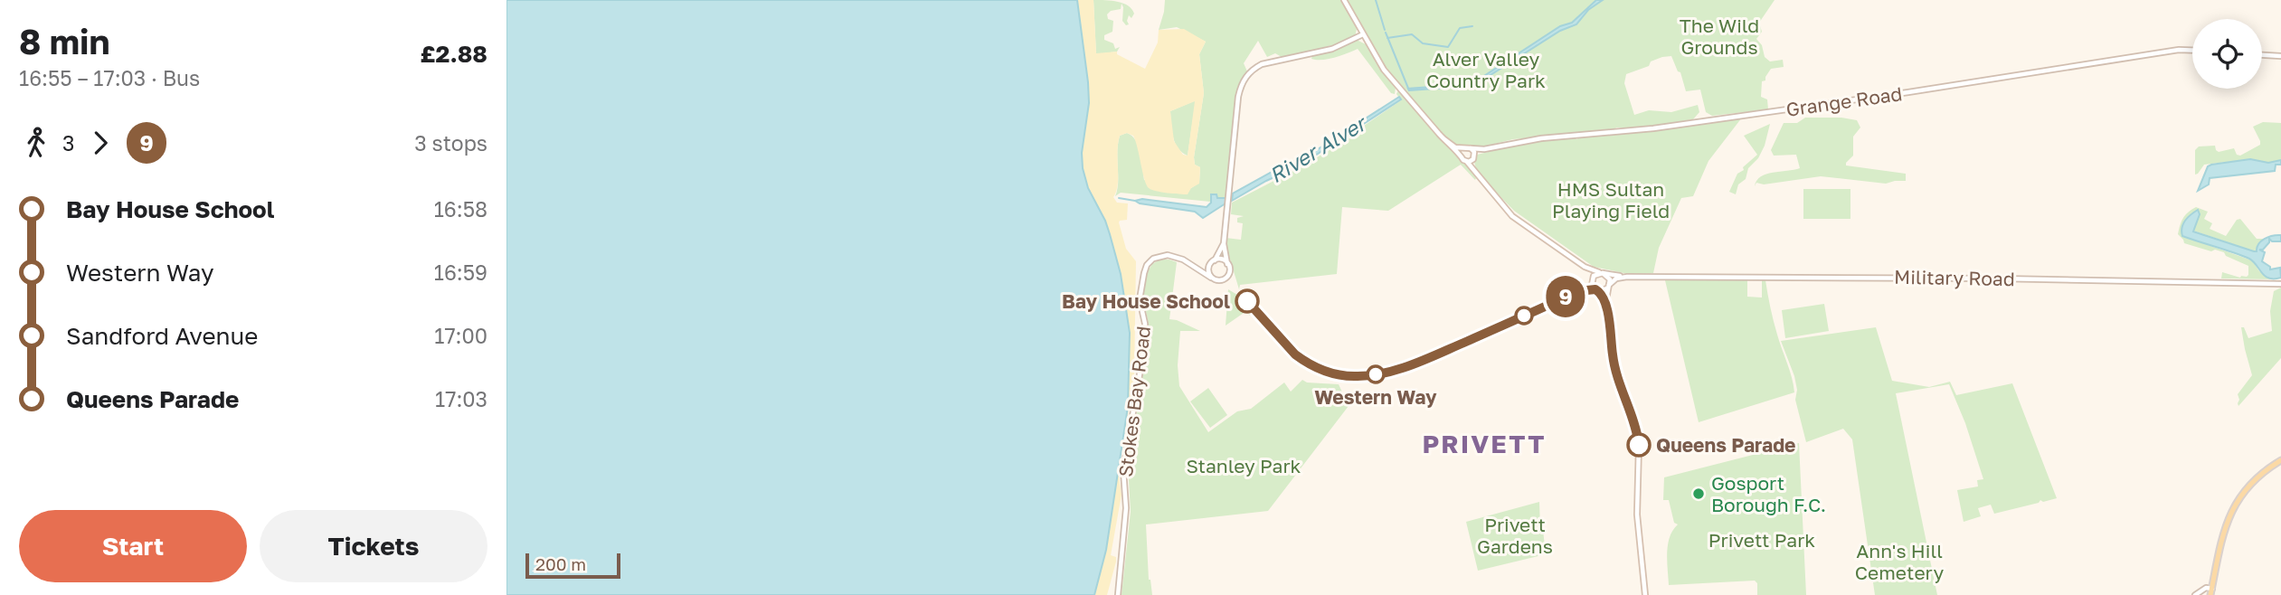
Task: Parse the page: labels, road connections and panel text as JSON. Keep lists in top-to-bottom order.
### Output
{
  "streets": {
    "street": ["Grange Road", "Military Road", "Stokes Bay Road"]
  },
  "districts": ["PRIVETT"],
  "water": ["River Alver"],
  "parks": [
    "The Wild Grounds",
    "Alver Valley Country Park",
    "HMS Sultan Playing Field",
    "Stanley Park",
    "Privett Gardens",
    "Privett Park",
    "Ann's Hill Cemetery"
  ],
  "places": [
    "Bay House School",
    "Western Way",
    "Queens Parade",
    "Gosport Borough F.C."
  ],
  "lines": ["bus line 9"],
  "scale_bar": "200 m",
  "page": {
    "heading": ["8 min", "16:55 – 17:03 · Bus", "£2.88"],
    "on_map": "9",
    "legs": ["3", "9", "3 stops"],
    "list": [
      {
        "name": "Bay House School",
        "value": "16:58"
      },
      {
        "name": "Western Way",
        "value": "16:59"
      },
      {
        "name": "Sandford Avenue",
        "value": "17:00"
      },
      {
        "name": "Queens Parade",
        "value": "17:03"
      }
    ],
    "buttons": ["Start", "Tickets"],
    "scale": "200 m"
  }
}
